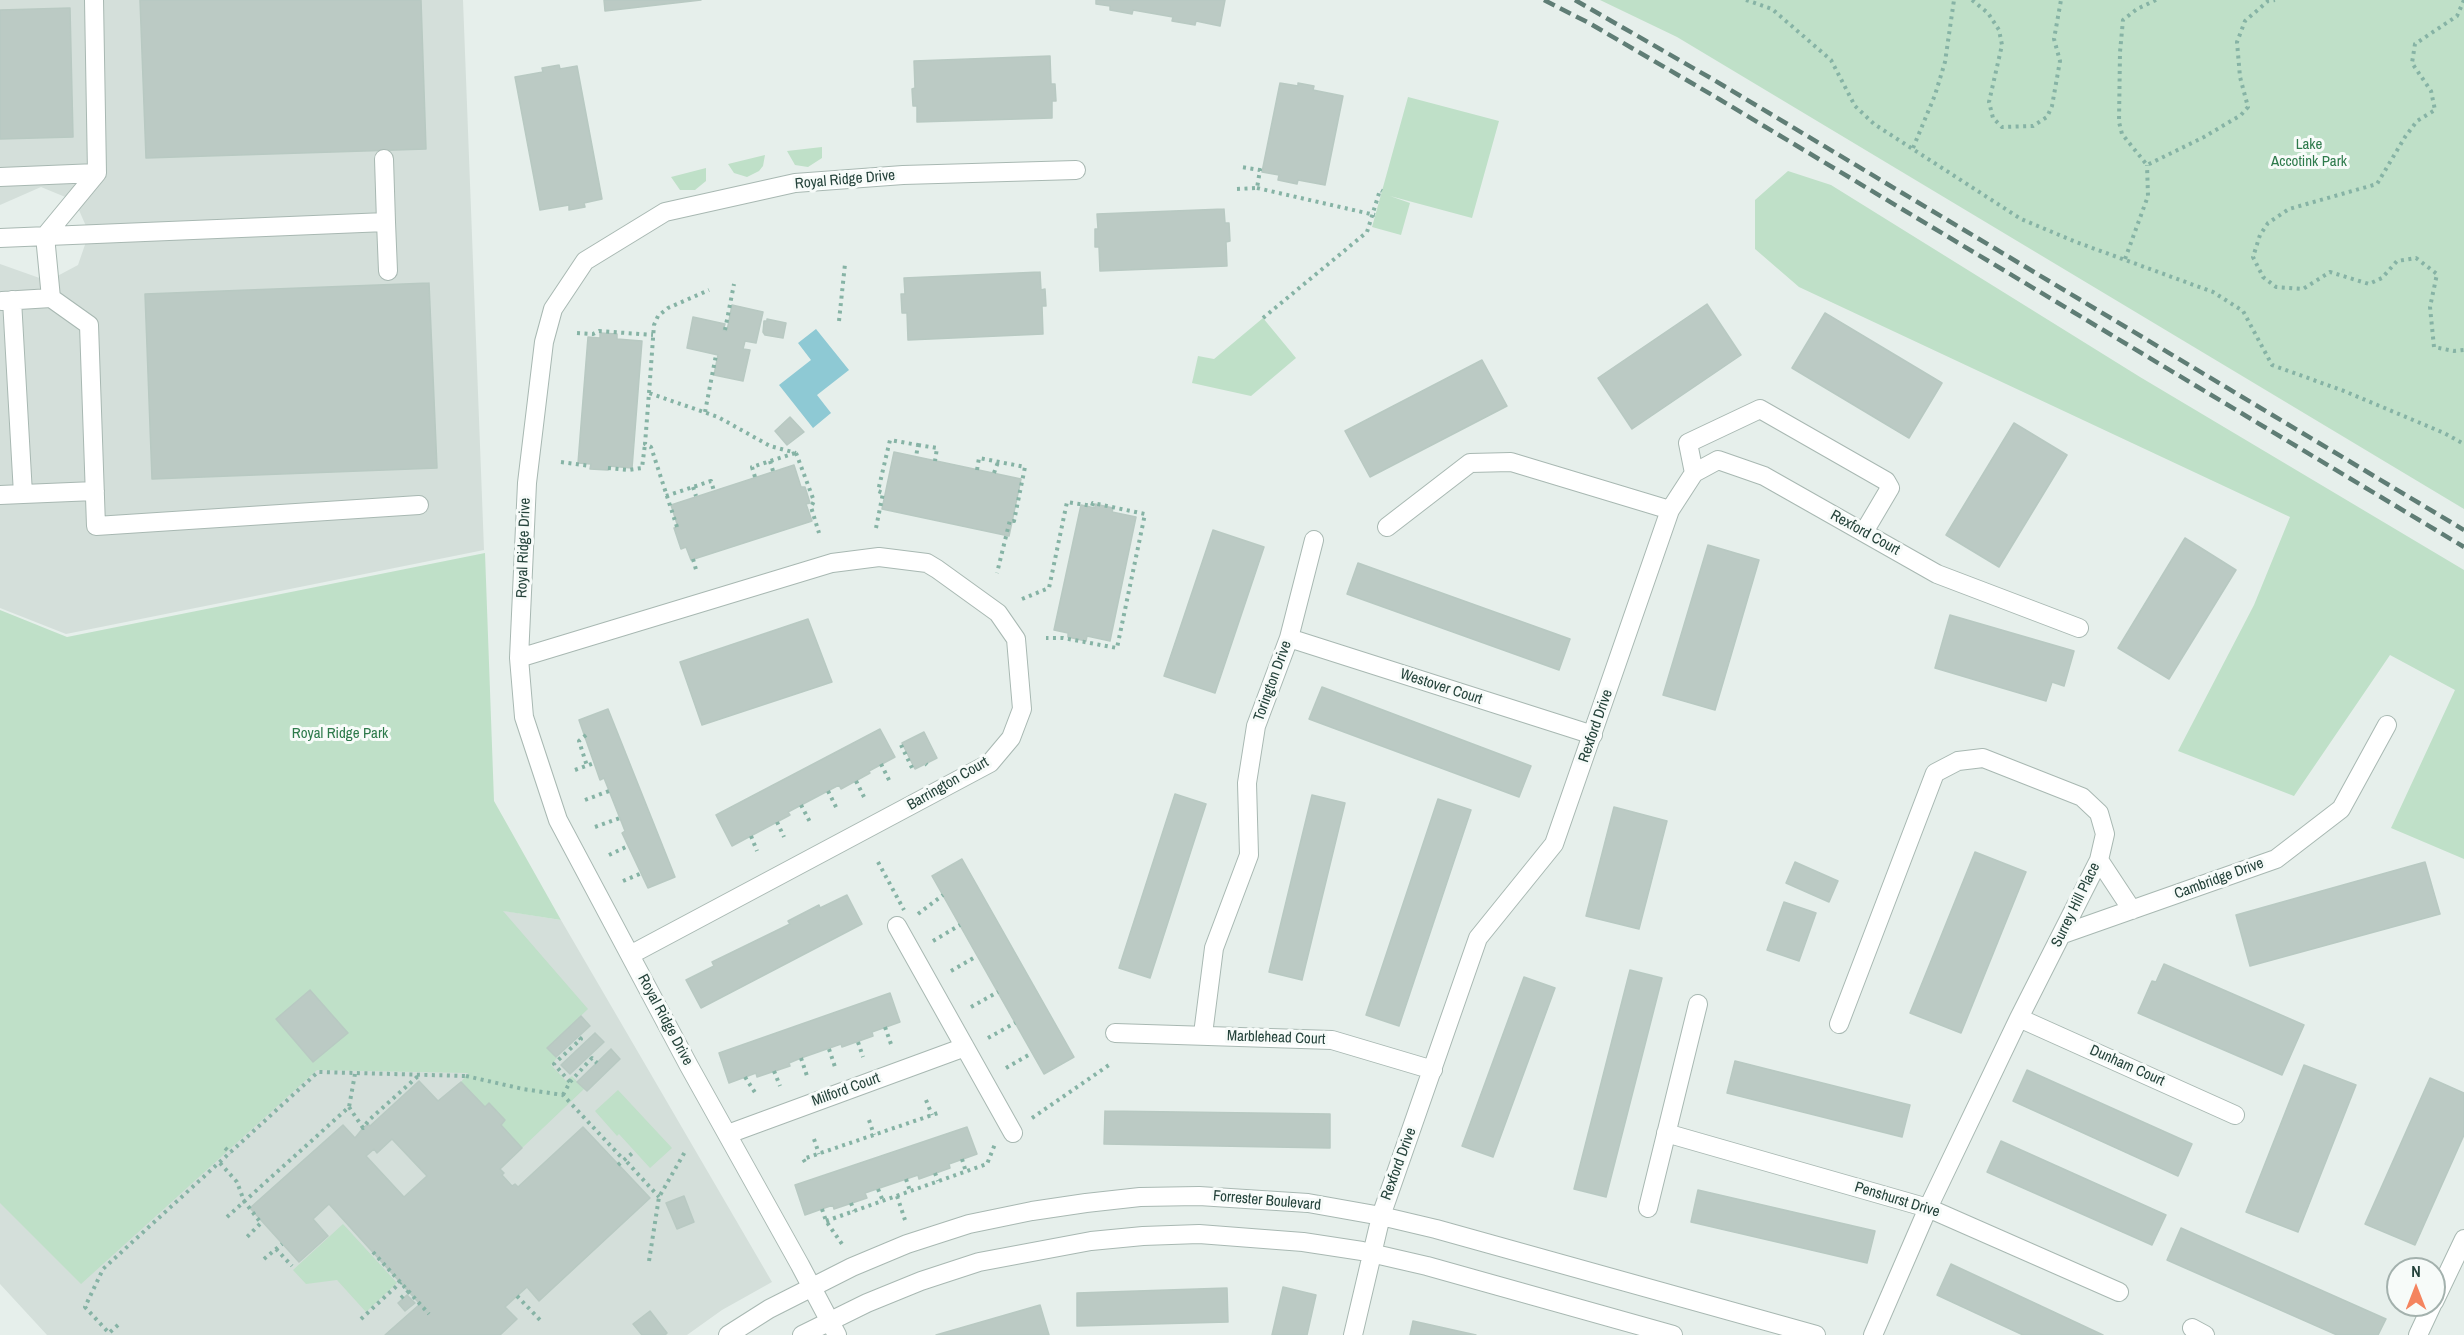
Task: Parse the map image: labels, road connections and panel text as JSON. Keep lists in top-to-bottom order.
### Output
{
  "streets": {
    "street": [
      "Royal Ridge Drive",
      "Rexford Court",
      "Torington Drive",
      "Westover Court",
      "Rexford Drive",
      "Barrington Court",
      "Cambridge Drive",
      "Surrey Hill Place",
      "Marblehead Court",
      "Dunham Court",
      "Milford Court",
      "Penshurst Drive",
      "Forrester Boulevard"
    ]
  },
  "crossings": [
    ["Royal Ridge Drive", "Barrington Court"],
    ["Royal Ridge Drive", "Milford Court"],
    ["Royal Ridge Drive", "Forrester Boulevard"],
    ["Torington Drive", "Westover Court"],
    ["Torington Drive", "Marblehead Court"],
    ["Westover Court", "Rexford Drive"],
    ["Rexford Drive", "Marblehead Court"],
    ["Rexford Drive", "Forrester Boulevard"],
    ["Cambridge Drive", "Surrey Hill Place"],
    ["Surrey Hill Place", "Dunham Court"],
    ["Surrey Hill Place", "Penshurst Drive"]
  ],
  "parks": ["Lake Accotink Park", "Royal Ridge Park"],
  "north": "top"
}
